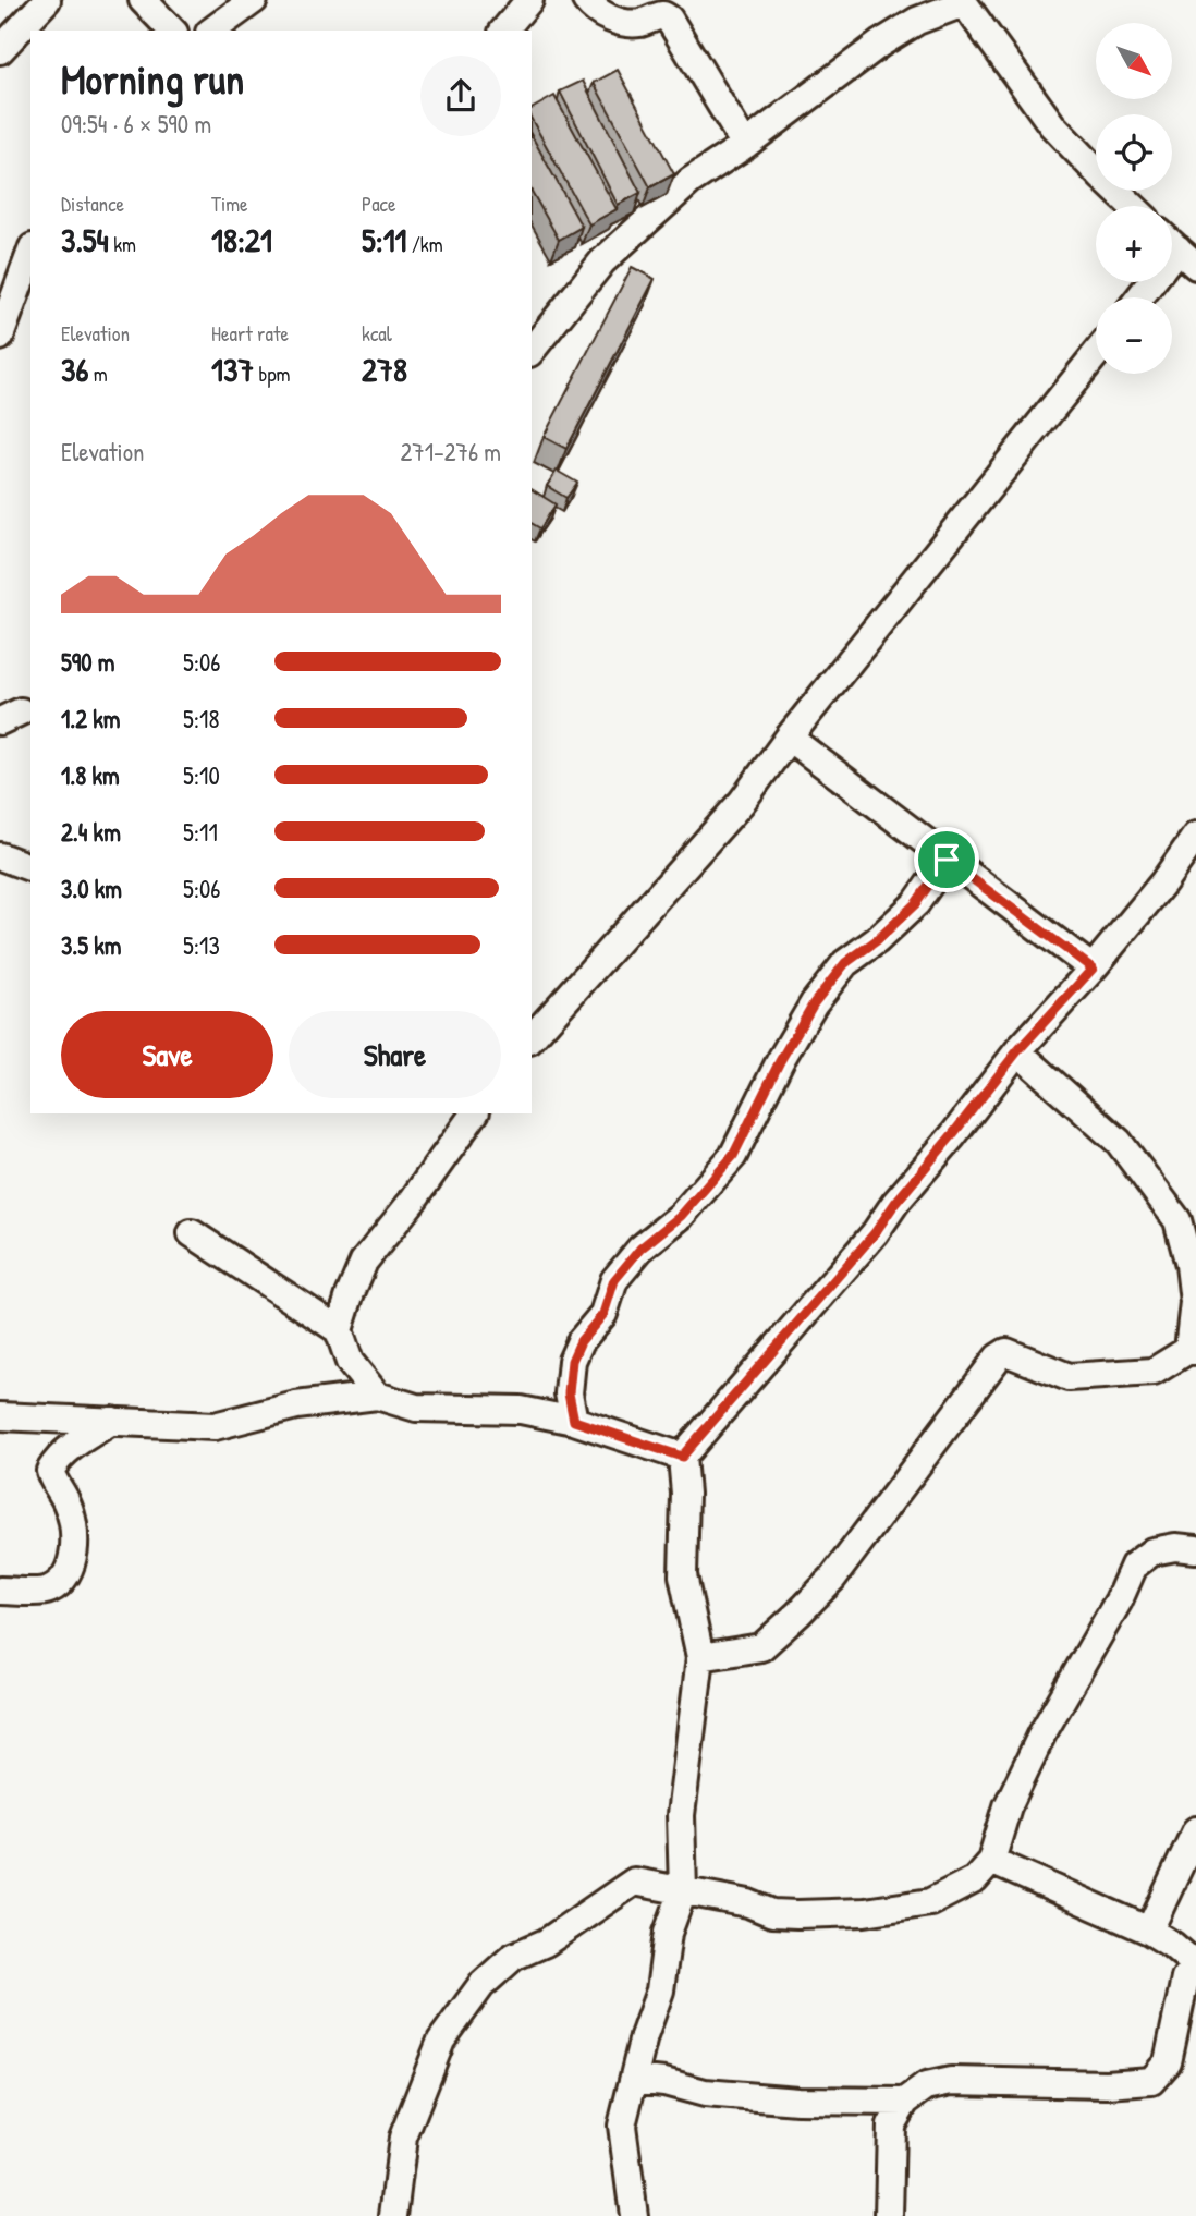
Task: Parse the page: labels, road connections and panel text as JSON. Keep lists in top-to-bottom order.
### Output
{
  "north": "bottom right",
  "page": {
    "map_buttons": ["+", "−"],
    "heading": ["Morning run", "09:54 · 6 × 590 m"],
    "stats": [
      ["Distance", "3.54 km"],
      ["Time", "18:21"],
      ["Pace", "5:11 /km"],
      ["Elevation", "36 m"],
      ["Heart rate", "137 bpm"],
      ["kcal", "278"]
    ],
    "chart": ["Elevation", "271–276 m"],
    "list": [
      {
        "name": "590 m",
        "note": "5:06"
      },
      {
        "name": "1.2 km",
        "note": "5:18"
      },
      {
        "name": "1.8 km",
        "note": "5:10"
      },
      {
        "name": "2.4 km",
        "note": "5:11"
      },
      {
        "name": "3.0 km",
        "note": "5:06"
      },
      {
        "name": "3.5 km",
        "note": "5:13"
      }
    ],
    "buttons": ["Save", "Share"]
  }
}
